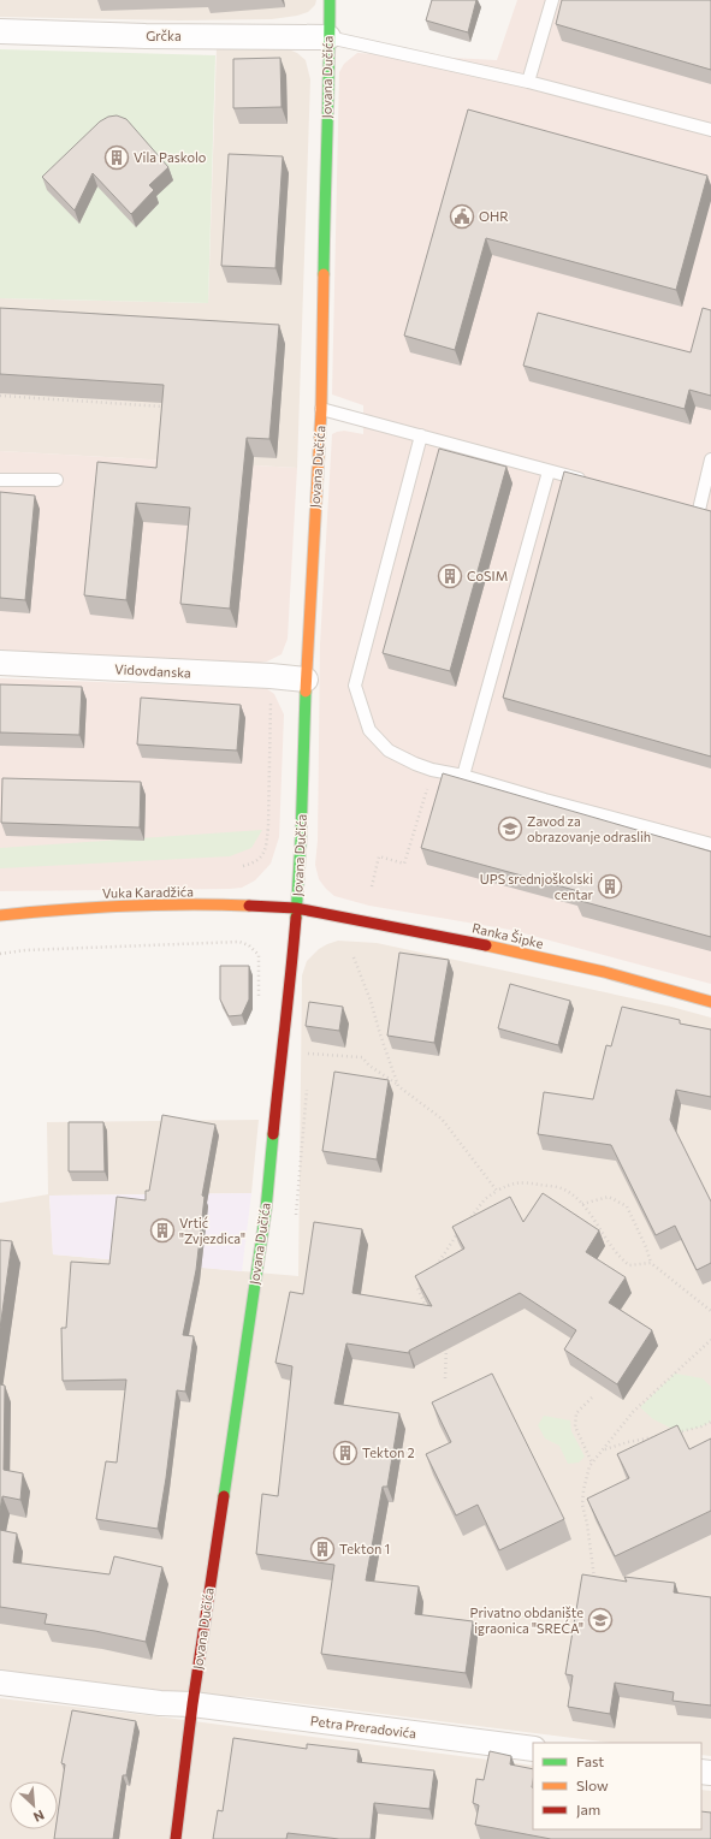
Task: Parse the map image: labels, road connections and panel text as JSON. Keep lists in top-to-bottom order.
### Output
{
  "streets": {
    "street": [
      "Grčka",
      "Jovana Dučića",
      "Vidovdanska",
      "Vuka Karadžića",
      "Ranka Šipke",
      "Petra Preradovića"
    ]
  },
  "crossings": [
    ["Grčka", "Jovana Dučića"],
    ["Jovana Dučića", "Vidovdanska"],
    ["Jovana Dučića", "Vuka Karadžića"],
    ["Jovana Dučića", "Ranka Šipke"],
    ["Jovana Dučića", "Petra Preradovića"],
    ["Vuka Karadžića", "Ranka Šipke"]
  ],
  "places": {
    "building": [
      "Vila Paskolo",
      "CoSIM",
      "UPS srednjoškolski centar",
      "Vrtić \"Zvjezdica\"",
      "Tekton 2",
      "Tekton 1"
    ],
    "public building": ["OHR"],
    "school or university": ["Zavod za obrazovanje odraslih", "Privatno obdanište igraonica \"SREĆA\""]
  },
  "legend": ["Fast", "Slow", "Jam"],
  "north": "bottom right"
}
